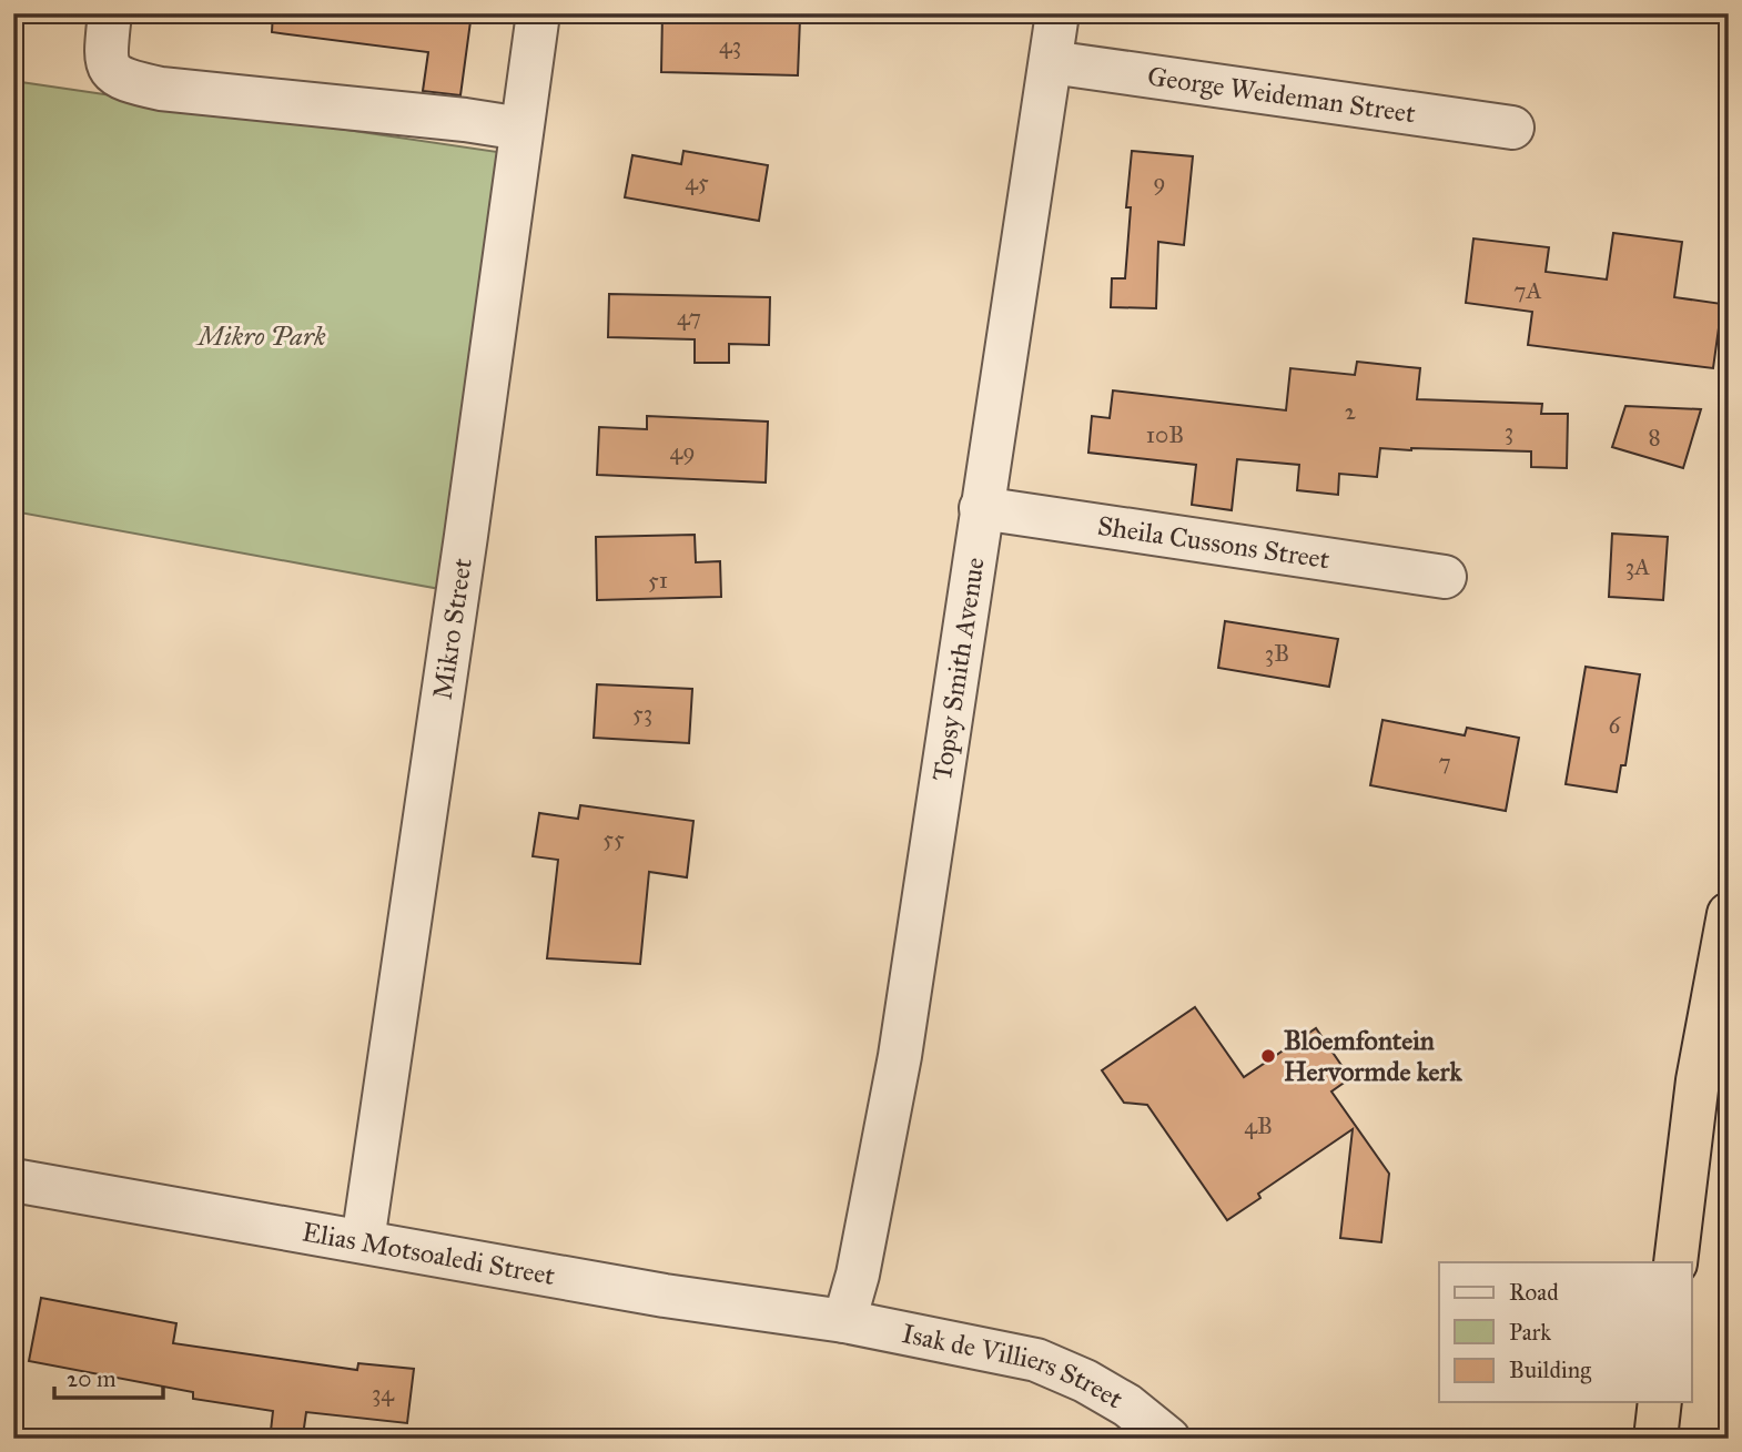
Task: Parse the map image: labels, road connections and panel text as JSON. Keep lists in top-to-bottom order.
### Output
{
  "streets": {
    "street": [
      "George Weideman Street",
      "Sheila Cussons Street",
      "Mikro Street",
      "Topsy Smith Avenue",
      "Elias Motsoaledi Street",
      "Isak de Villiers Street"
    ]
  },
  "crossings": [
    ["George Weideman Street", "Topsy Smith Avenue"],
    ["Sheila Cussons Street", "Topsy Smith Avenue"],
    ["Mikro Street", "Elias Motsoaledi Street"],
    ["Topsy Smith Avenue", "Elias Motsoaledi Street"],
    ["Topsy Smith Avenue", "Isak de Villiers Street"],
    ["Elias Motsoaledi Street", "Isak de Villiers Street"]
  ],
  "parks": ["Mikro Park"],
  "places": ["Bloemfontein Hervormde kerk"],
  "house_numbers": [
    "43",
    "45",
    "9",
    "7A",
    "47",
    "2",
    "3",
    "10B",
    "8",
    "49",
    "3A",
    "51",
    "3B",
    "53",
    "6",
    "7",
    "55",
    "4B",
    "34"
  ],
  "legend": ["Road", "Park", "Building"],
  "scale_bar": "20 m"
}
